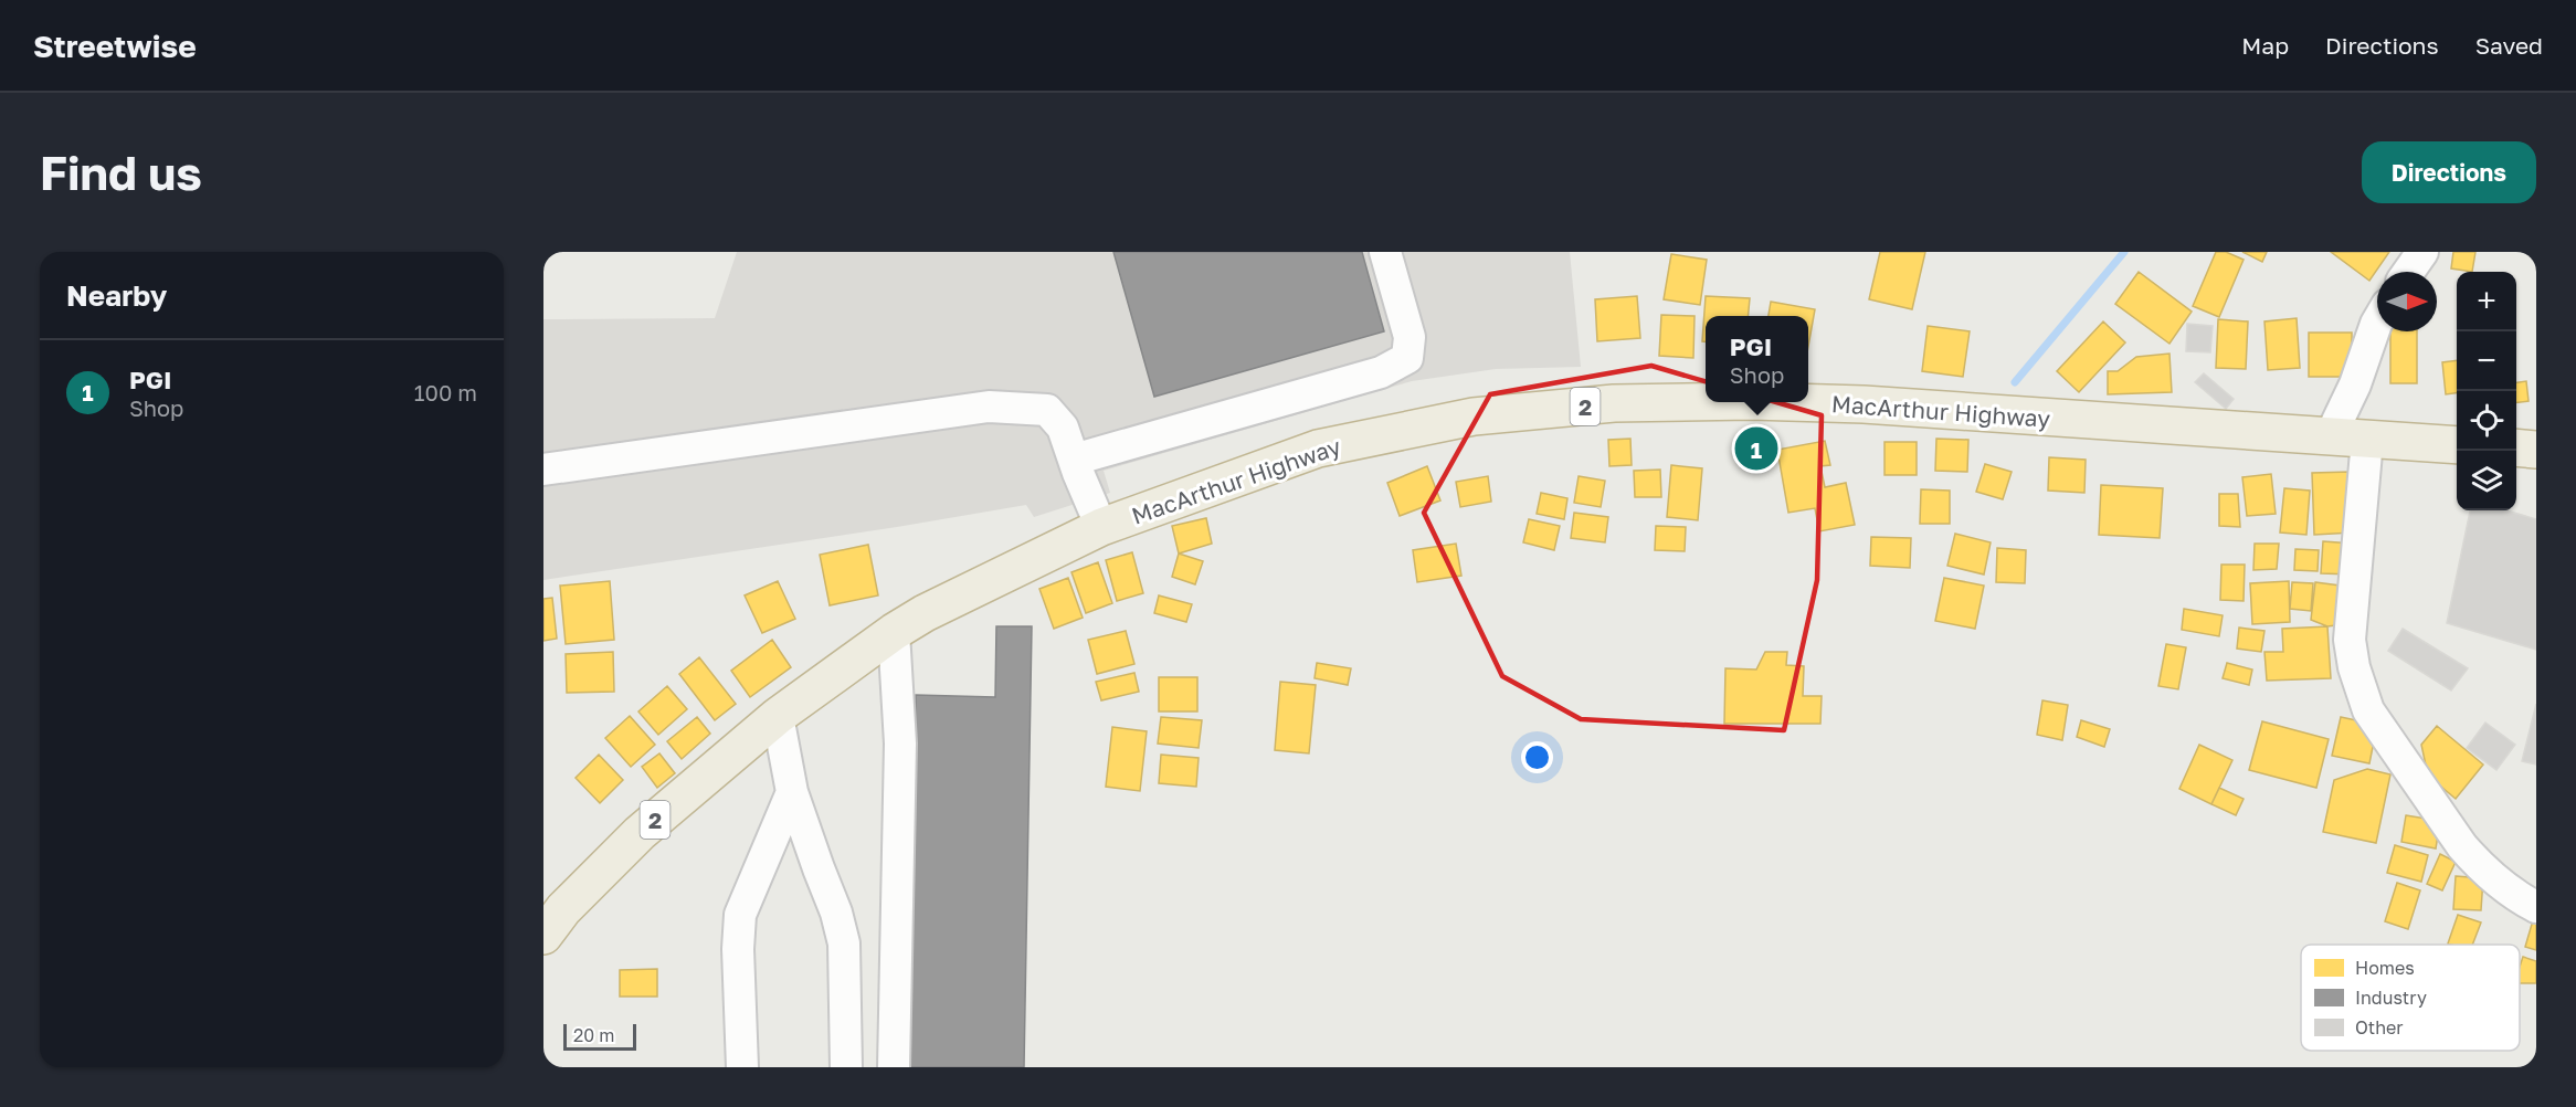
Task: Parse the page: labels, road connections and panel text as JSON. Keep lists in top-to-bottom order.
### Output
{
  "streets": {
    "highway": ["2", "MacArthur Highway"]
  },
  "legend": ["Homes", "Industry", "Other"],
  "scale_bar": "20 m",
  "north": "right",
  "page": {
    "header": "Streetwise",
    "nav": ["Map", "Directions", "Saved"],
    "buttons": "Directions",
    "title": "Find us",
    "heading": "Nearby",
    "map_buttons": ["+", "−"],
    "popup": ["PGI", "Shop"],
    "list": [
      {
        "mark": "1",
        "name": "PGI",
        "note": "Shop",
        "value": "100 m"
      }
    ],
    "pins": "1",
    "scale": "20 m"
  }
}
